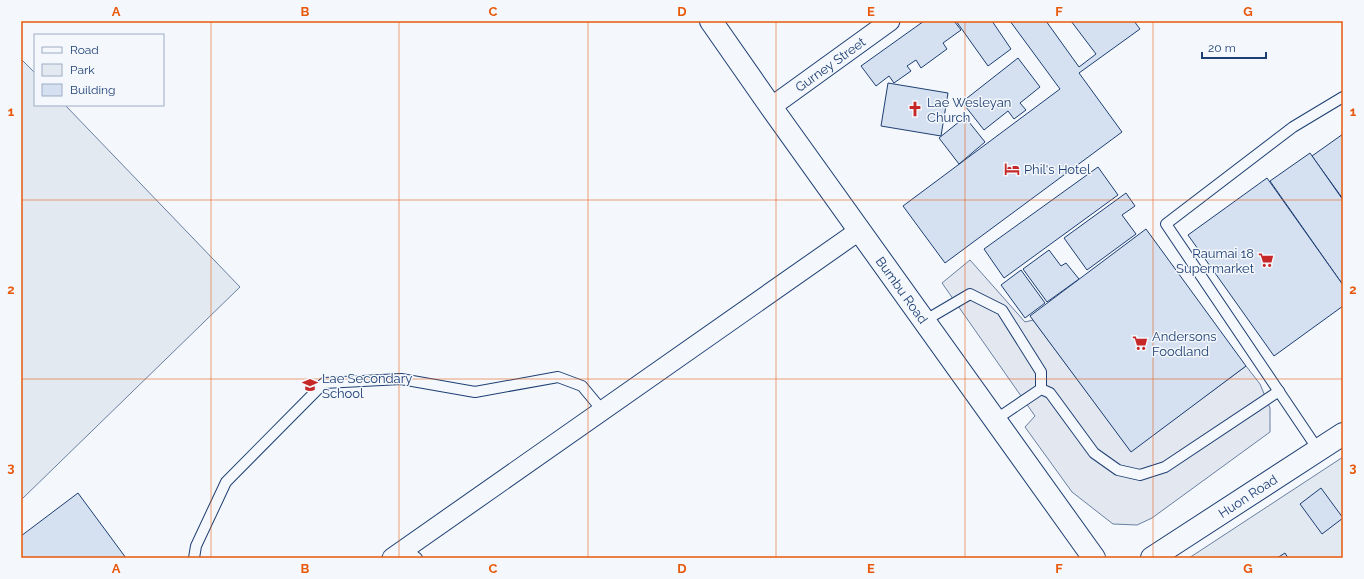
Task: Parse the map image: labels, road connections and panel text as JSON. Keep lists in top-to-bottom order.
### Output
{
  "streets": {
    "main road": ["Bumbu Road", "Huon Road"],
    "street": ["Gurney Street"]
  },
  "crossings": [
    ["Gurney Street", "Bumbu Road"]
  ],
  "places": {
    "church": ["Lae Wesleyan Church"],
    "hotel": ["Phil's Hotel"],
    "supermarket": ["Raumai 18 Supermarket", "Andersons Foodland"],
    "school or university": ["Lae Secondary School"]
  },
  "legend": ["Road", "Park", "Building"],
  "scale_bar": "20 m",
  "grid": {
    "columns": [
      "A",
      "B",
      "C",
      "D",
      "E",
      "F",
      "G"
    ],
    "rows": ["1", "2", "3"]
  }
}
